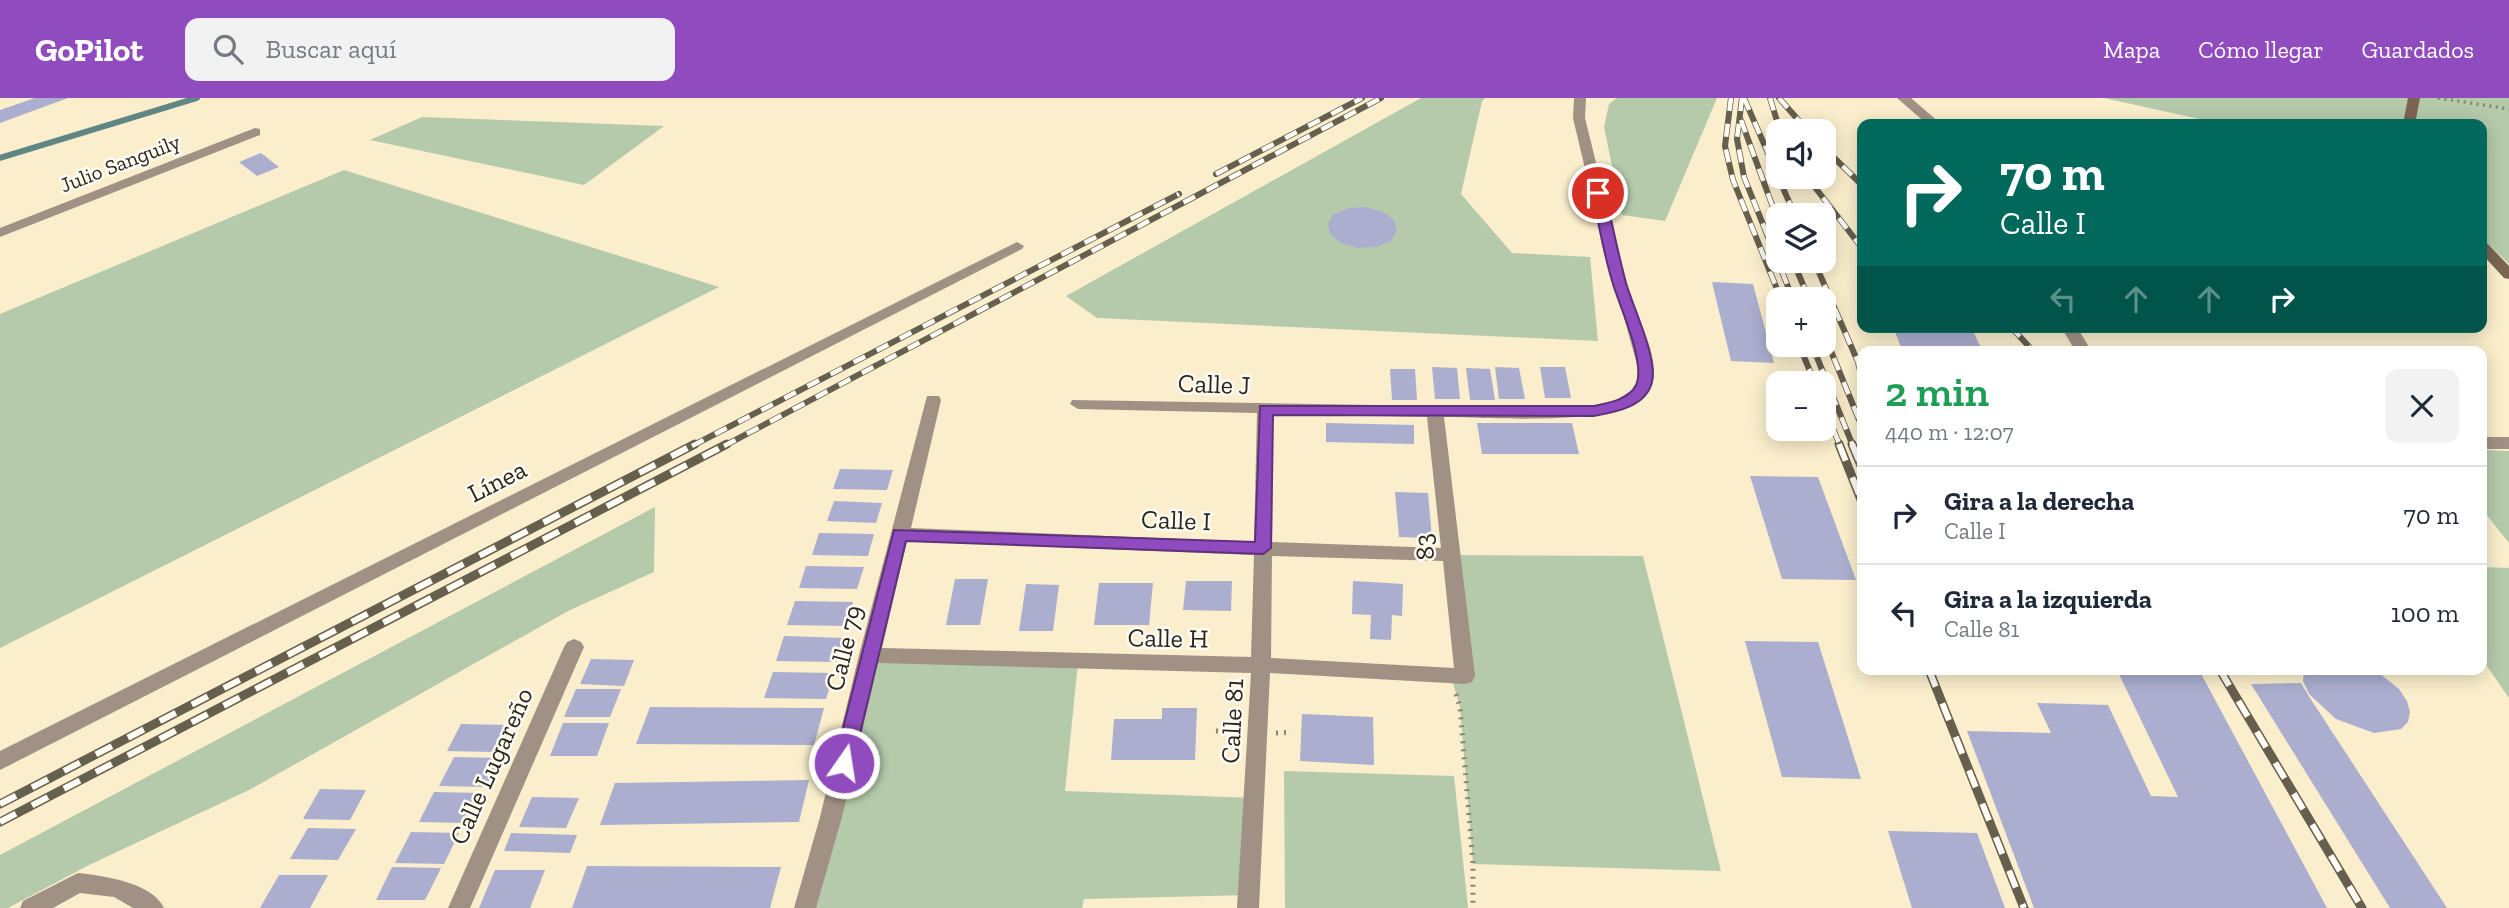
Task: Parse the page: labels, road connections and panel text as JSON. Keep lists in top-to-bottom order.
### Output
{
  "streets": {
    "street": [
      "Julio Sanguily",
      "Calle J",
      "Línea",
      "Calle I",
      "83",
      "Calle H",
      "Calle 79",
      "Calle 81",
      "Calle Lugareño"
    ]
  },
  "crossings": [
    ["Calle J", "83"],
    ["Calle J", "Calle 81"],
    ["Calle I", "83"],
    ["Calle I", "Calle 79"],
    ["Calle I", "Calle 81"],
    ["83", "Calle H"],
    ["Calle H", "Calle 79"],
    ["Calle H", "Calle 81"]
  ],
  "page": {
    "header": "GoPilot",
    "search": "Buscar aquí",
    "nav": ["Mapa", "Cómo llegar", "Guardados"],
    "map_buttons": ["+", "−"],
    "turn": ["70 m", "Calle I"],
    "heading": ["2 min", "440 m · 12:07"],
    "list": [
      {
        "name": "Gira a la derecha",
        "note": "Calle I",
        "value": "70 m"
      },
      {
        "name": "Gira a la izquierda",
        "note": "Calle 81",
        "value": "100 m"
      }
    ]
  }
}
